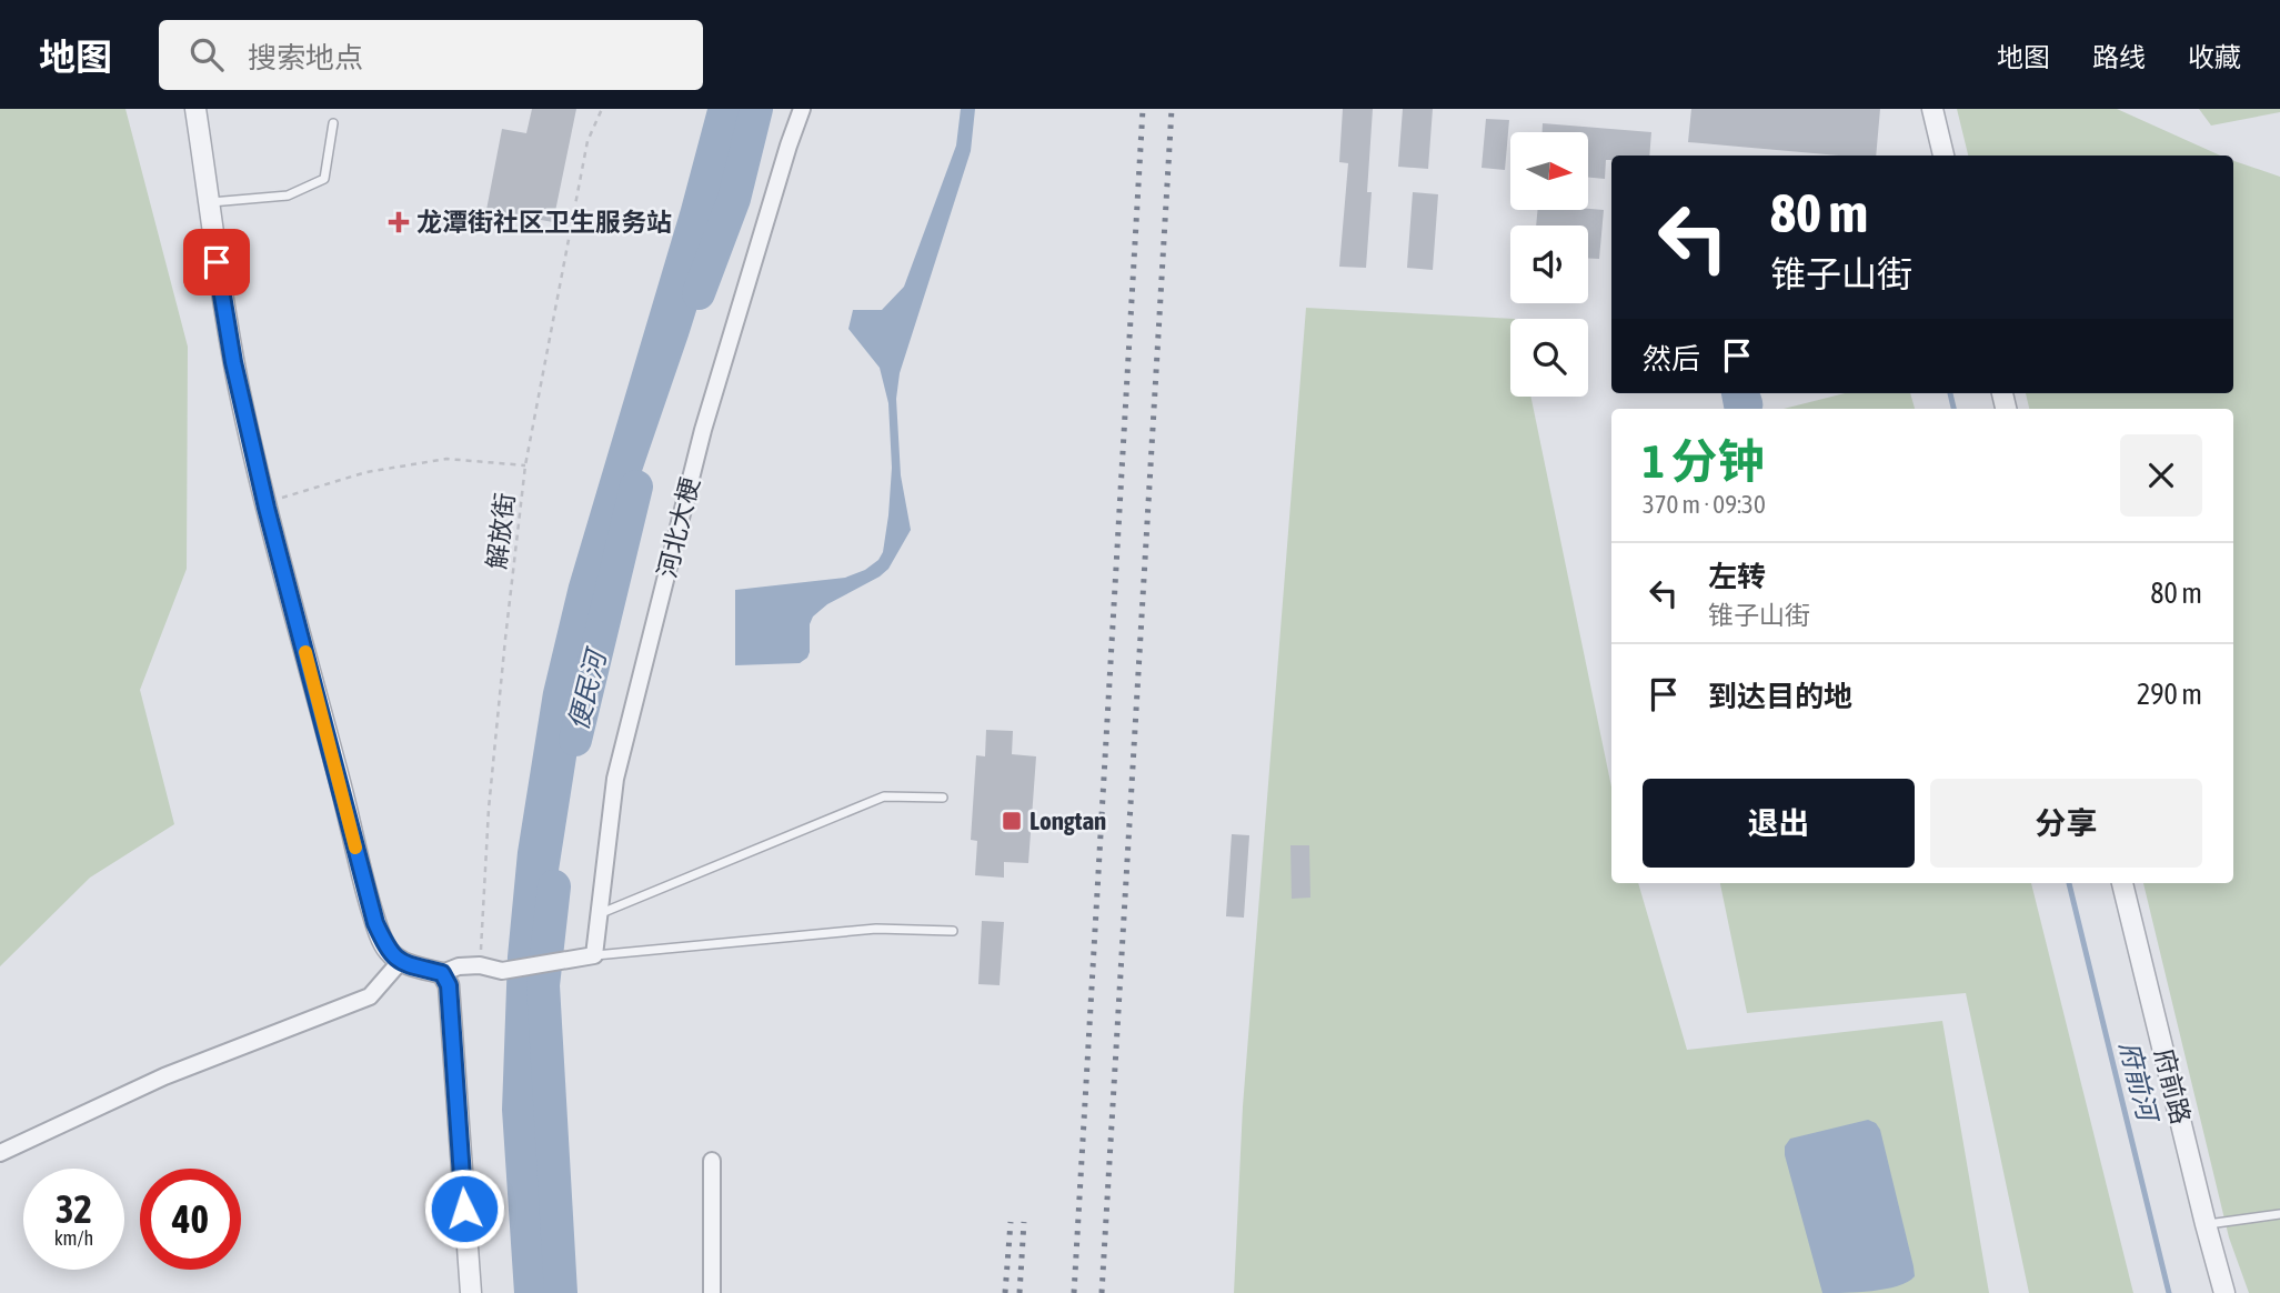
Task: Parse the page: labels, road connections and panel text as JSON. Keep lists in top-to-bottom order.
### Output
{
  "streets": {
    "street": ["河北大梗", "府前路"],
    "path": ["解放街"]
  },
  "water": ["便民河", "府前河"],
  "places": {
    "health": ["龙潭街社区卫生服务站"],
    "transit": ["Longtan"]
  },
  "north": "right",
  "page": {
    "header": "地图",
    "search": "搜索地点",
    "nav": ["地图", "路线", "收藏"],
    "turn": ["80 m", "锥子山街"],
    "then": "然后",
    "heading": ["1 分钟", "370 m · 09:30"],
    "list": [
      {
        "name": "左转",
        "note": "锥子山街",
        "value": "80 m"
      },
      {
        "name": "到达目的地",
        "value": "290 m"
      }
    ],
    "buttons": ["退出", "分享"],
    "speed": "32 km/h",
    "limit": "40"
  }
}
